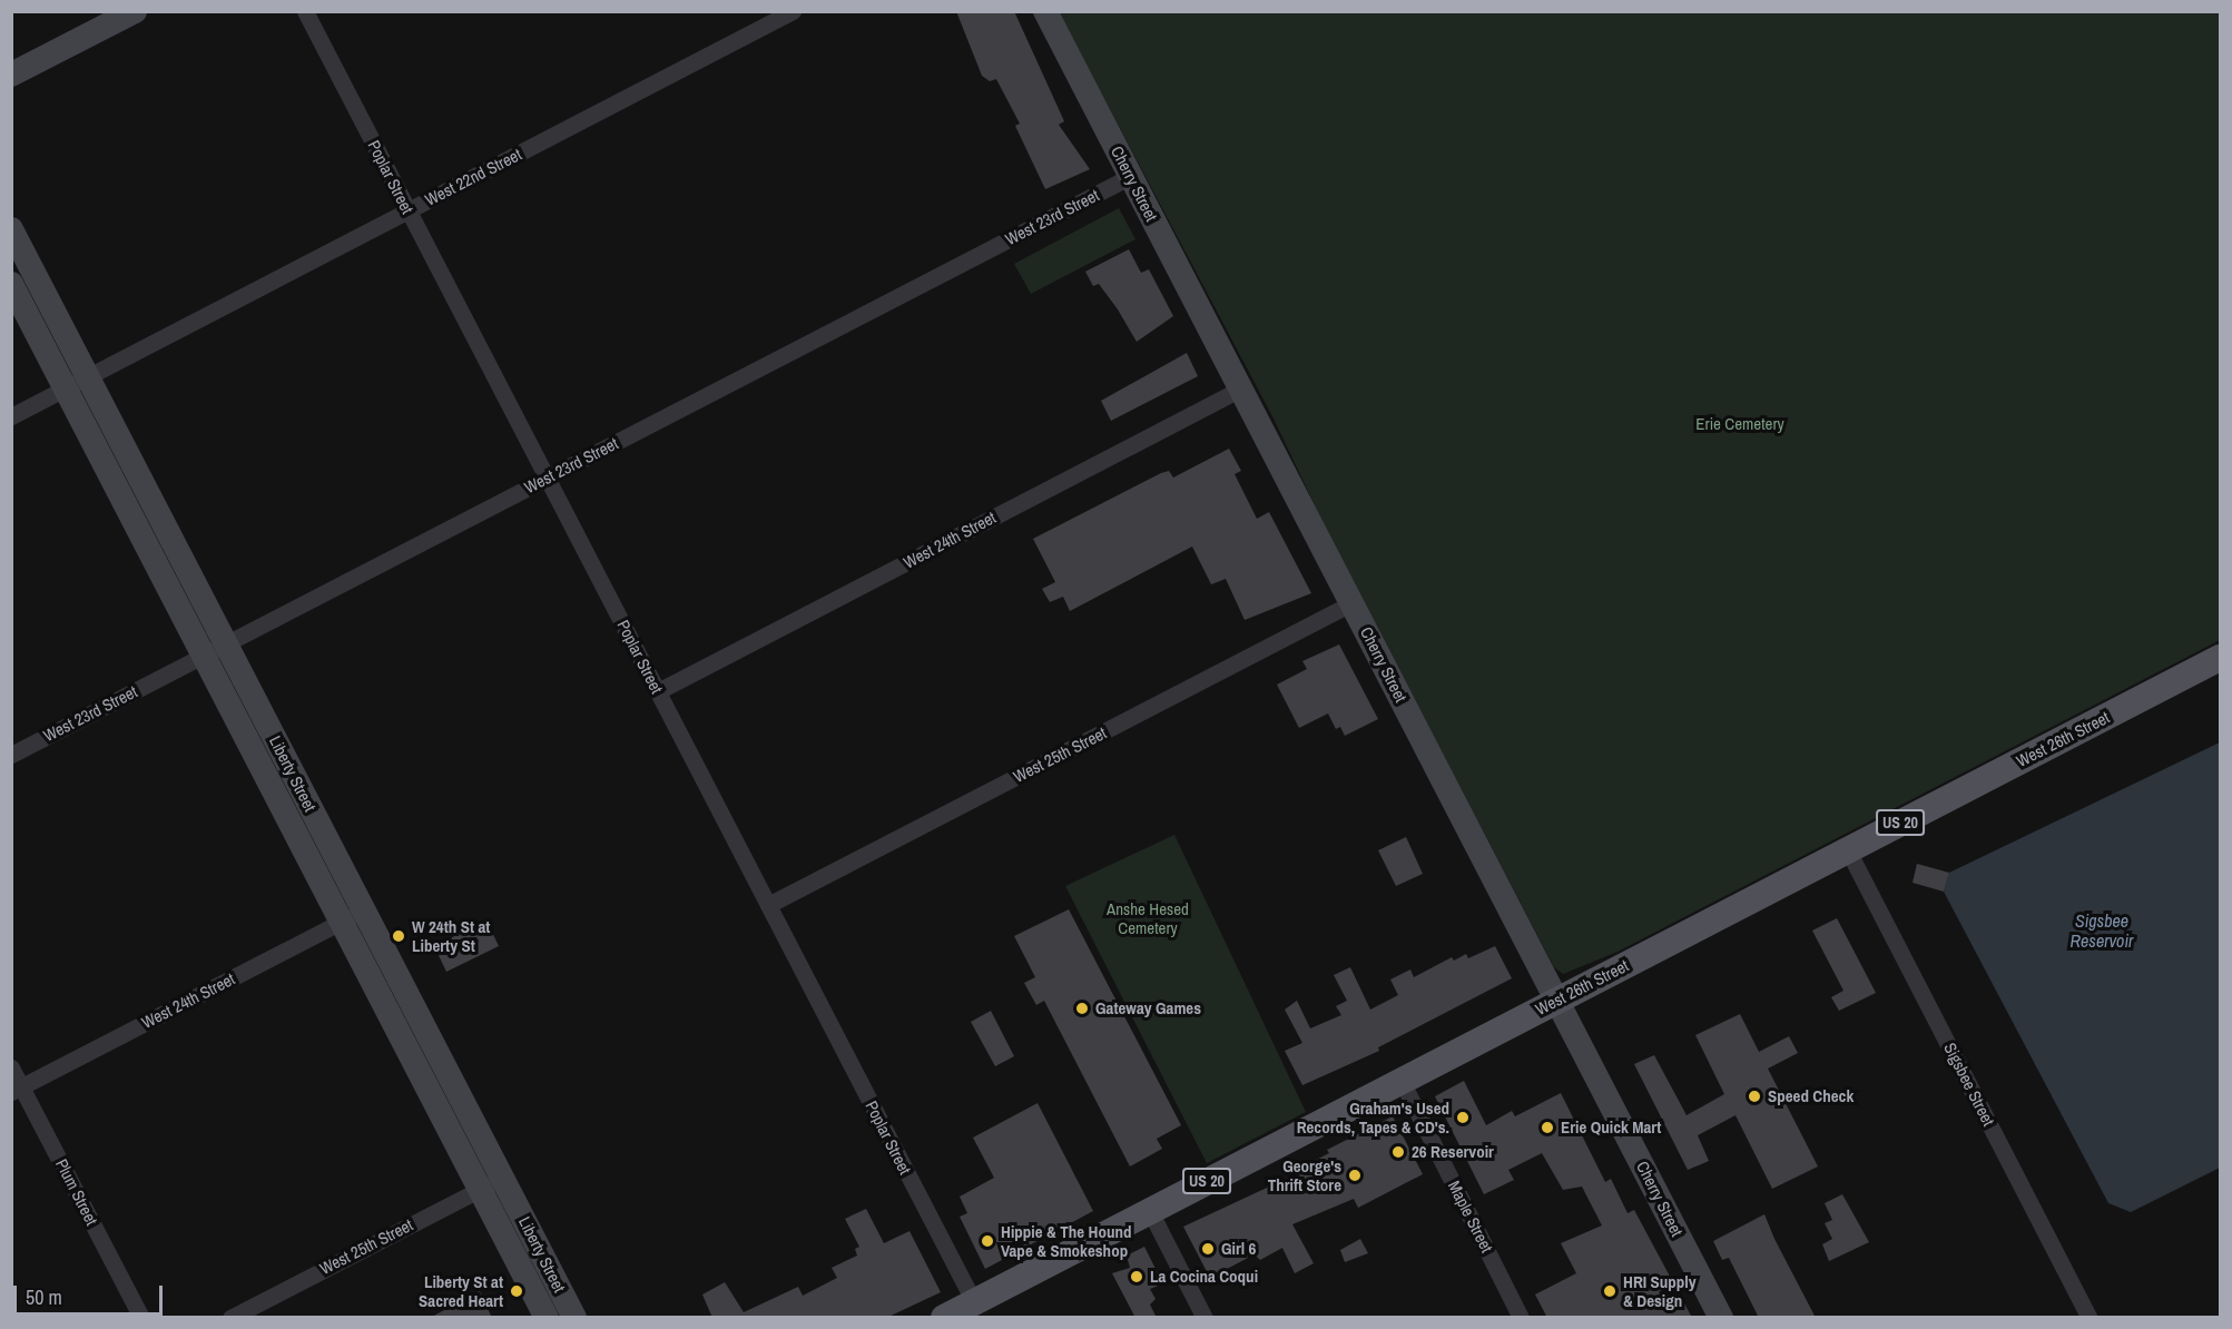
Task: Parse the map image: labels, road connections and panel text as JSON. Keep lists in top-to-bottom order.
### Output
{
  "streets": {
    "main road": ["West 26th Street", "US 20"],
    "street": [
      "Poplar Street",
      "West 22nd Street",
      "Cherry Street",
      "West 23rd Street",
      "West 24th Street",
      "West 25th Street",
      "Liberty Street",
      "Sigsbee Street",
      "Plum Street",
      "Maple Street"
    ]
  },
  "crossings": [
    ["Poplar Street", "West 22nd Street"],
    ["Poplar Street", "West 23rd Street"],
    ["Poplar Street", "West 24th Street"],
    ["Poplar Street", "West 26th Street"],
    ["Poplar Street", "West 25th Street"],
    ["West 22nd Street", "Liberty Street"],
    ["Cherry Street", "West 23rd Street"],
    ["Cherry Street", "West 24th Street"],
    ["Cherry Street", "West 26th Street"],
    ["Cherry Street", "West 25th Street"],
    ["West 23rd Street", "Liberty Street"],
    ["West 24th Street", "Liberty Street"],
    ["West 24th Street", "Plum Street"],
    ["West 26th Street", "Sigsbee Street"],
    ["West 26th Street", "Maple Street"],
    ["West 25th Street", "Liberty Street"]
  ],
  "water": ["Sigsbee Reservoir"],
  "parks": ["Erie Cemetery", "Anshe Hesed Cemetery"],
  "places": [
    "W 24th St at Liberty St",
    "Gateway Games",
    "Speed Check",
    "Graham's Used Records, Tapes & CD's.",
    "Erie Quick Mart",
    "26 Reservoir",
    "George's Thrift Store",
    "Hippie & The Hound Vape & Smokeshop",
    "Girl 6",
    "La Cocina Coqui",
    "Liberty St at Sacred Heart",
    "HRI Supply & Design"
  ],
  "scale_bar": "50 m"
}
